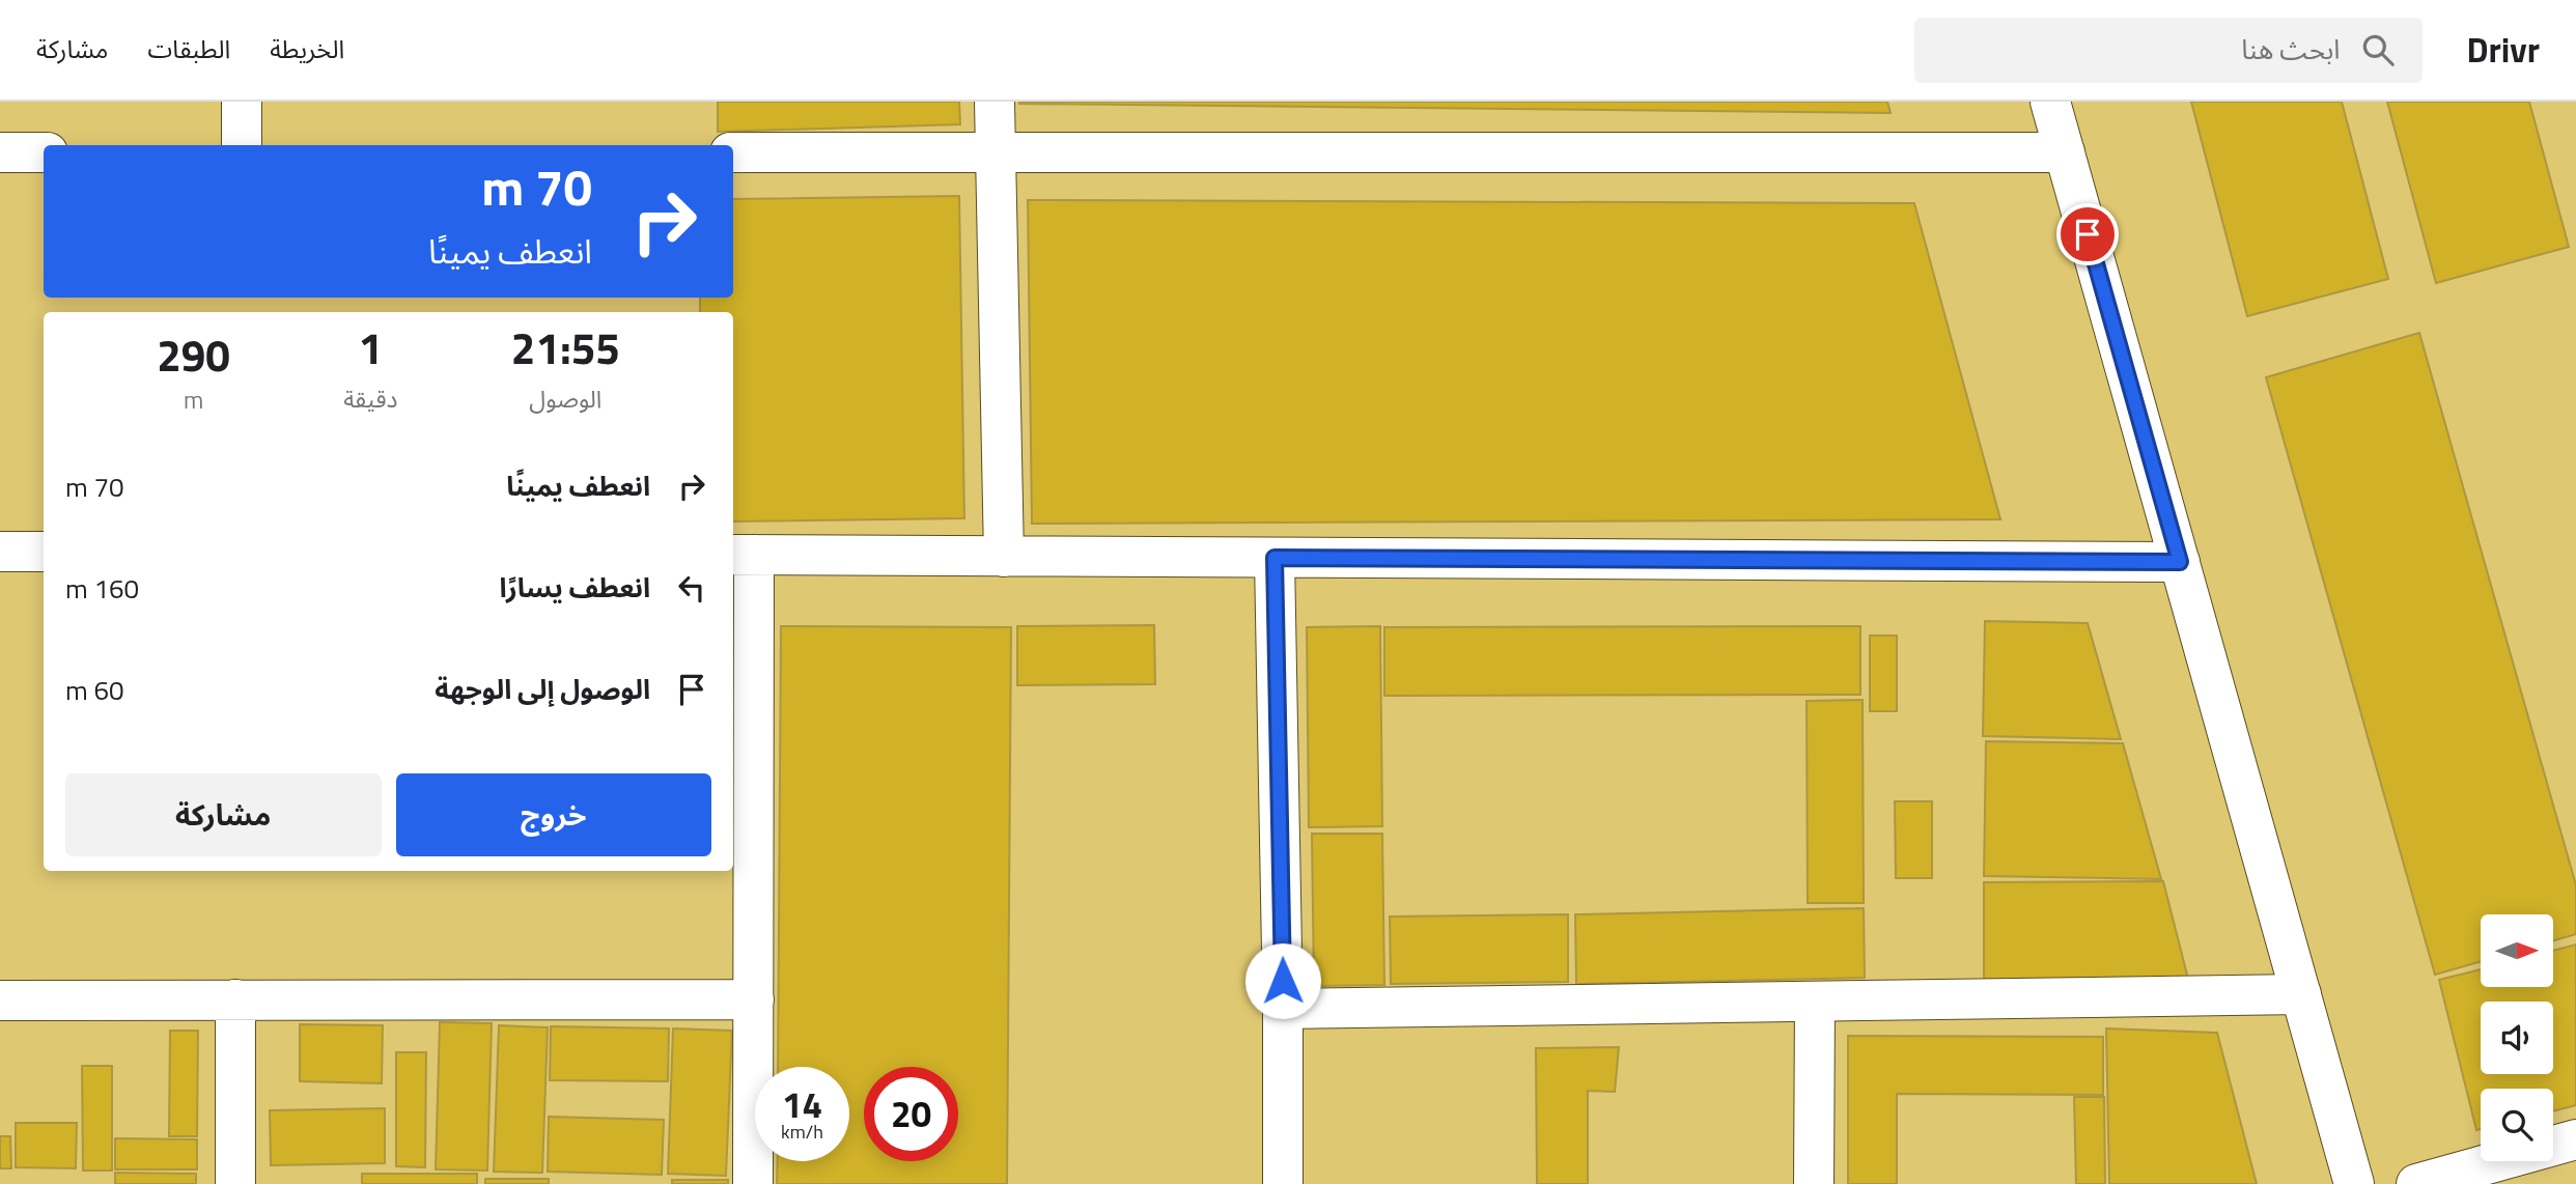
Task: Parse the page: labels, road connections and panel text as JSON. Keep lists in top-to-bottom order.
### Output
{
  "north": "right",
  "page": {
    "header": "Drivr",
    "search": "ابحث هنا",
    "nav": ["الخريطة", "الطبقات", "مشاركة"],
    "turn": ["70 m", "انعطف يمينًا"],
    "eta": [
      "21:55",
      "الوصول",
      "1",
      "دقيقة",
      "290",
      "m"
    ],
    "list": [
      {
        "name": "انعطف يمينًا",
        "value": "70 m"
      },
      {
        "name": "انعطف يسارًا",
        "value": "160 m"
      },
      {
        "name": "الوصول إلى الوجهة",
        "value": "60 m"
      }
    ],
    "buttons": ["خروج", "مشاركة"],
    "speed": "14 km/h",
    "limit": "20"
  }
}
